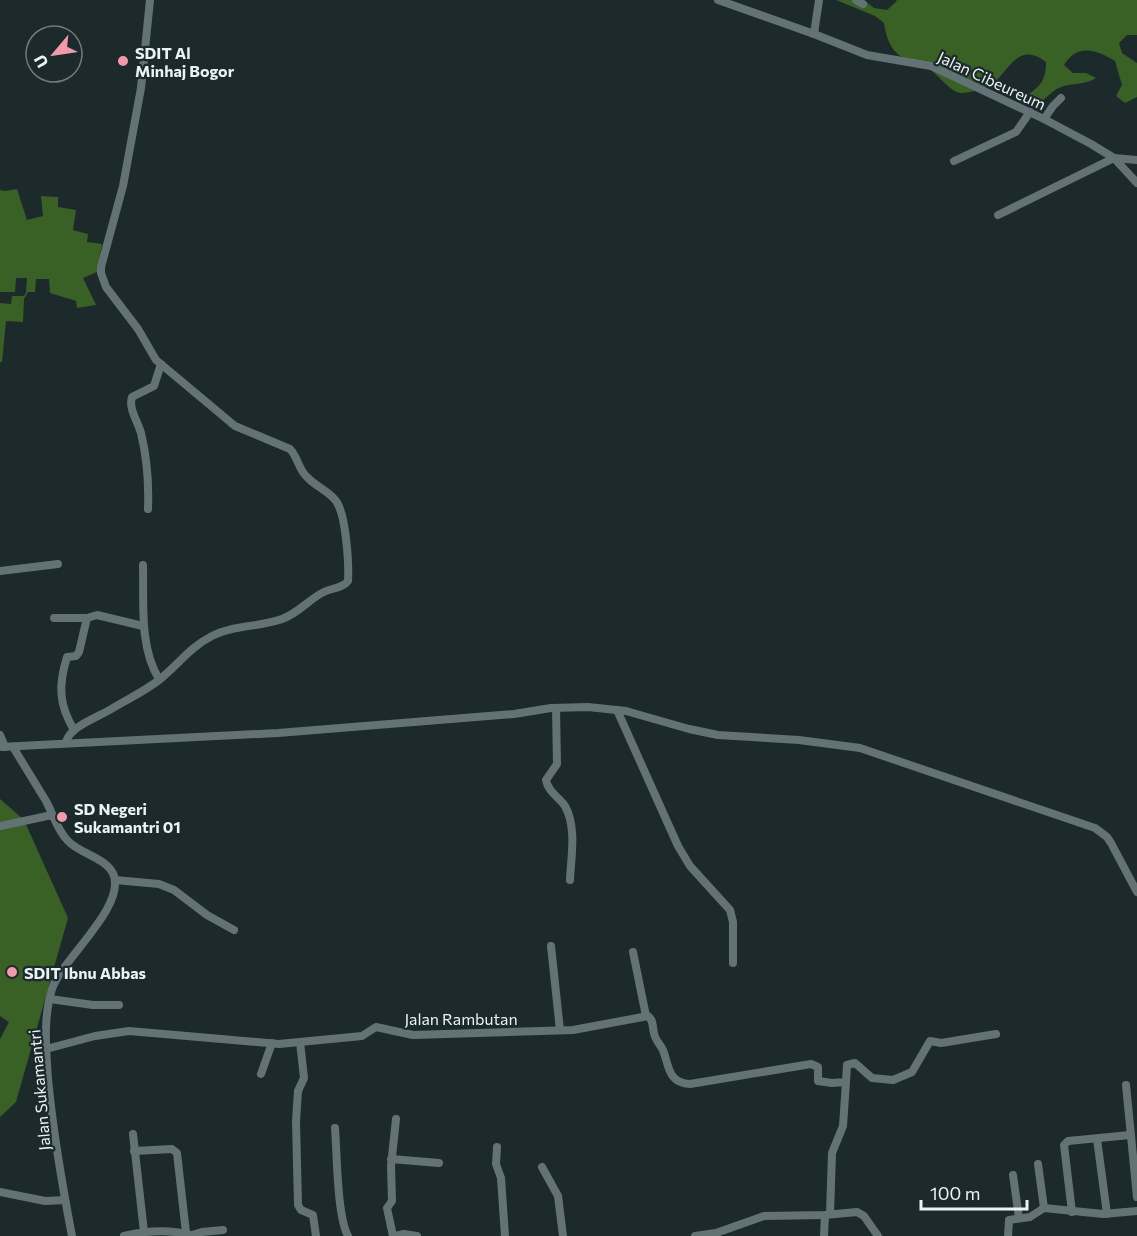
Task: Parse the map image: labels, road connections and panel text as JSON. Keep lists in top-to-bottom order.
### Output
{
  "streets": {
    "street": ["Jalan Cibeureum", "Jalan Rambutan", "Jalan Sukamantri"]
  },
  "crossings": [
    ["Jalan Rambutan", "Jalan Sukamantri"]
  ],
  "places": ["SDIT Al Minhaj Bogor", "SD Negeri Sukamantri 01", "SDIT Ibnu Abbas"],
  "scale_bar": "100 m",
  "north": "bottom left"
}
